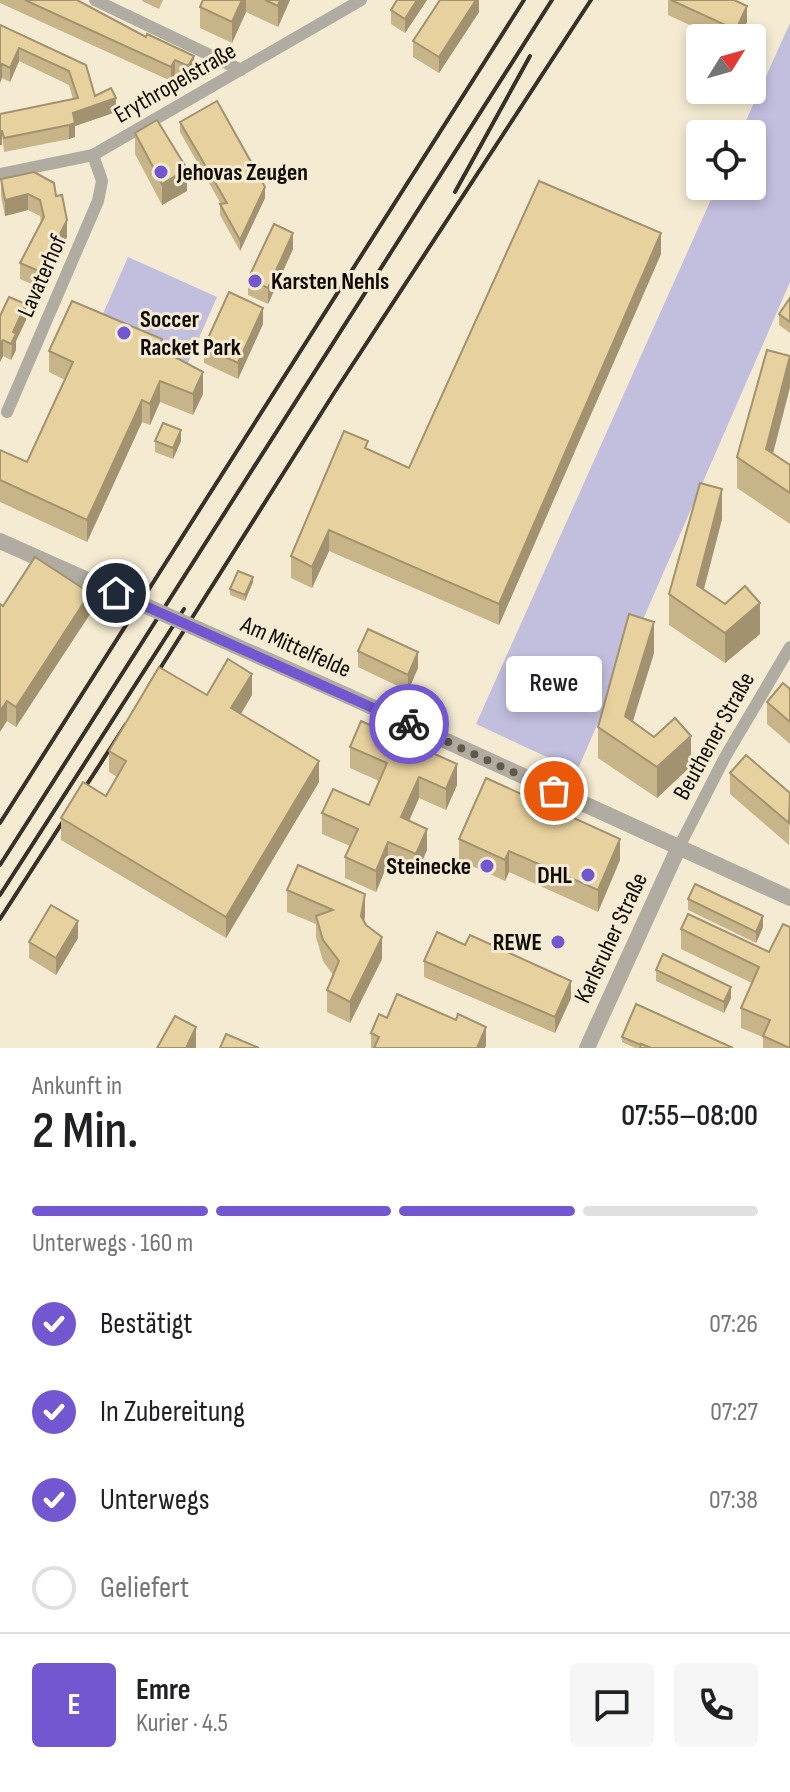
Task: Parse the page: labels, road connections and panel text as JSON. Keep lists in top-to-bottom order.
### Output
{
  "streets": {
    "street": [
      "Erythropelstraße",
      "Lavaterhof",
      "Am Mittelfelde",
      "Beuthener Straße",
      "Karlsruher Straße"
    ]
  },
  "crossings": [
    ["Erythropelstraße", "Lavaterhof"],
    ["Am Mittelfelde", "Beuthener Straße"],
    ["Am Mittelfelde", "Karlsruher Straße"],
    ["Beuthener Straße", "Karlsruher Straße"]
  ],
  "places": [
    "Jehovas Zeugen",
    "Karsten Nehls",
    "Soccer Racket Park",
    "Rewe",
    "Steinecke",
    "DHL",
    "REWE"
  ],
  "north": "top right",
  "page": {
    "bubble": "Rewe",
    "heading": ["2 Min.", "Ankunft in", "07:55–08:00"],
    "panel": ["Emre", "Kurier · 4.5"],
    "bar": "Unterwegs · 160 m",
    "list": [
      ["Bestätigt", "07:26"],
      ["In Zubereitung", "07:27"],
      ["Unterwegs", "07:38"],
      "Geliefert"
    ],
    "round": "E"
  }
}
